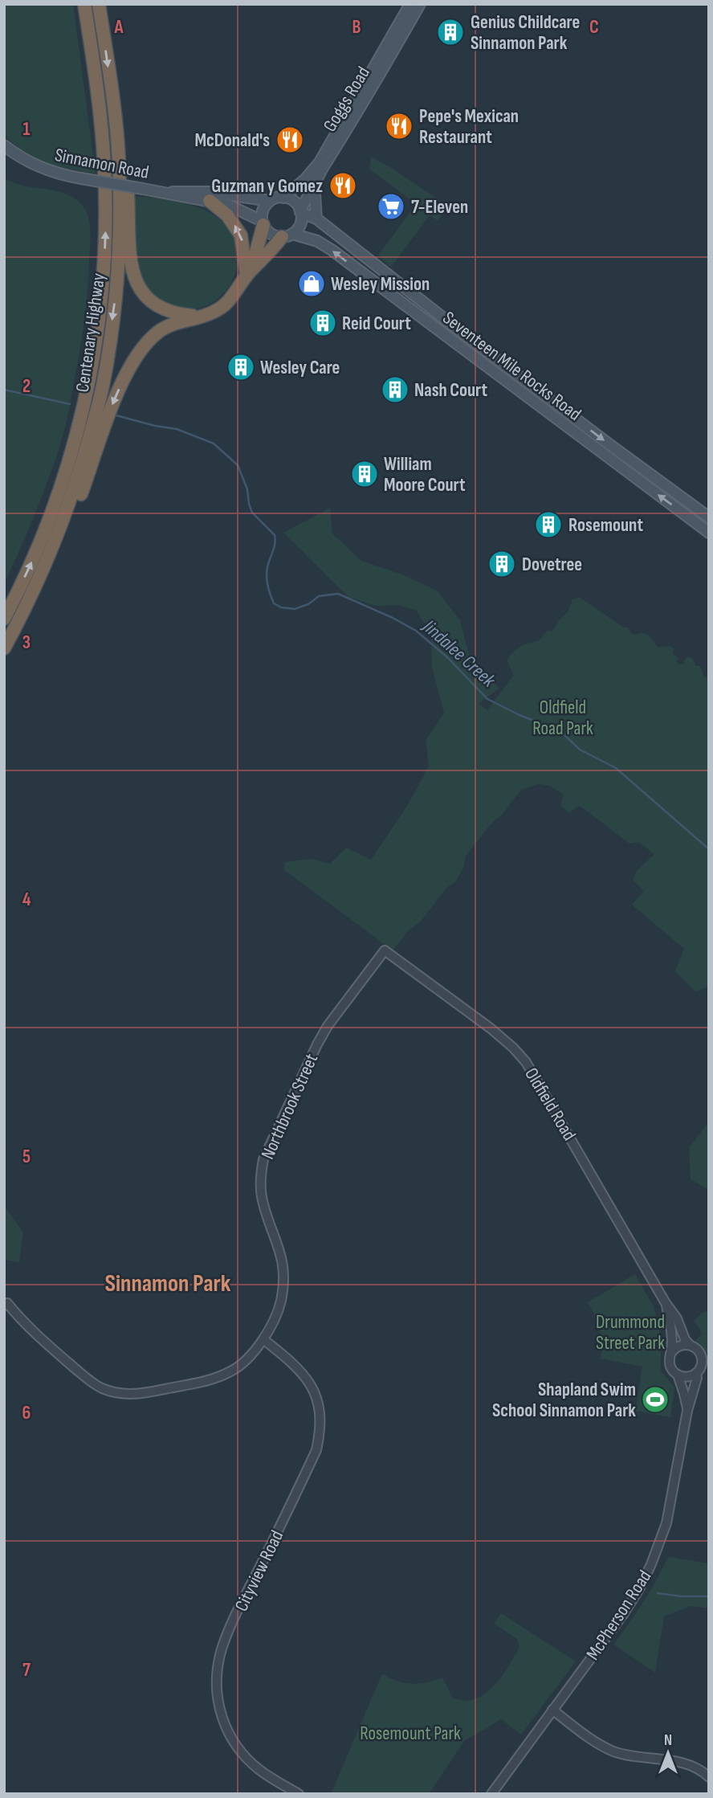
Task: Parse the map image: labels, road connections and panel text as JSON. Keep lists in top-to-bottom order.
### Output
{
  "streets": {
    "highway": ["Centenary Highway"],
    "main road": ["Goggs Road", "Sinnamon Road", "Seventeen Mile Rocks Road"],
    "street": [
      "Oldfield Road",
      "Northbrook Street",
      "Cityview Road",
      "McPherson Road"
    ]
  },
  "crossings": [
    ["Goggs Road", "Sinnamon Road"],
    ["Goggs Road", "Seventeen Mile Rocks Road"],
    ["Sinnamon Road", "Seventeen Mile Rocks Road"],
    ["Oldfield Road", "Northbrook Street"],
    ["Oldfield Road", "McPherson Road"],
    ["Northbrook Street", "Cityview Road"]
  ],
  "districts": ["Sinnamon Park"],
  "water": ["Jindalee Creek"],
  "parks": ["Oldfield Road Park", "Drummond Street Park", "Rosemount Park"],
  "places": {
    "building": [
      "Genius Childcare Sinnamon Park",
      "Reid Court",
      "Wesley Care",
      "Nash Court",
      "William Moore Court",
      "Rosemount",
      "Dovetree"
    ],
    "restaurant": ["Pepe's Mexican Restaurant", "McDonald's", "Guzman y Gomez"],
    "supermarket": ["7-Eleven"],
    "shop": ["Wesley Mission"],
    "sports": ["Shapland Swim School Sinnamon Park"]
  },
  "north": "top",
  "grid": {
    "columns": ["A", "B", "C"],
    "rows": [
      "1",
      "2",
      "3",
      "4",
      "5",
      "6",
      "7"
    ]
  }
}
